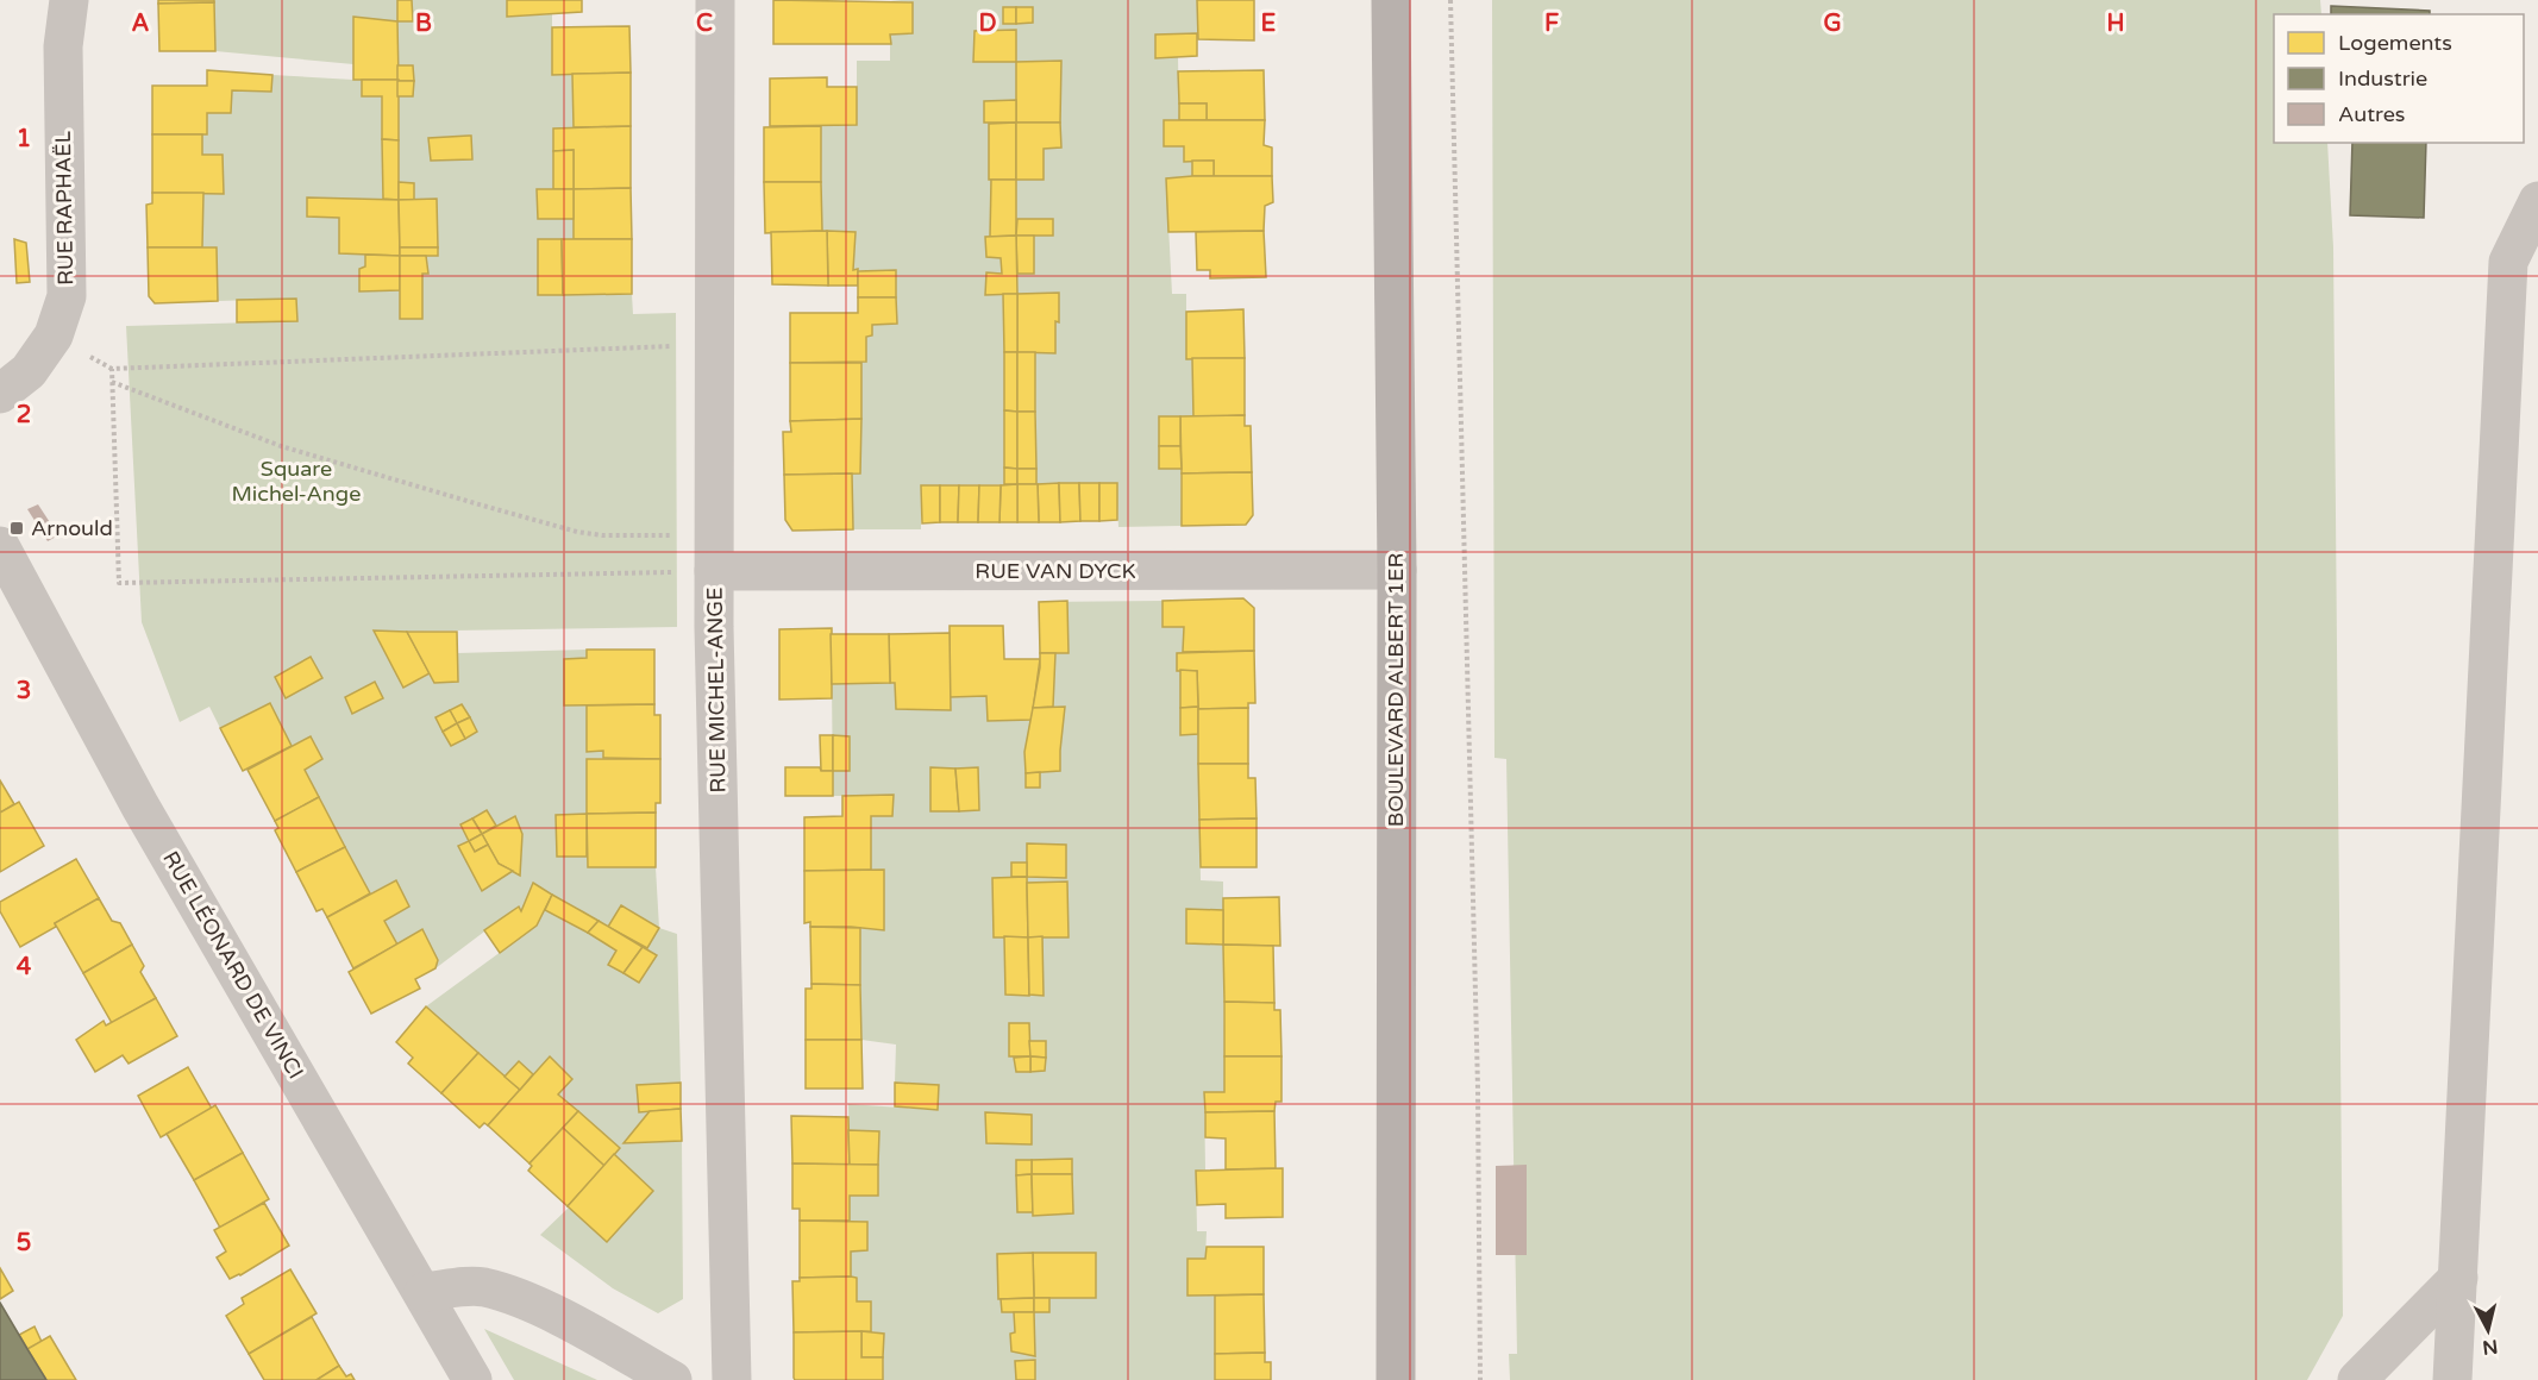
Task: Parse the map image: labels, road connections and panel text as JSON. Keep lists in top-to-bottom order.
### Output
{
  "streets": {
    "main road": ["BOULEVARD ALBERT 1ER"],
    "street": [
      "RUE RAPHAËL",
      "RUE VAN DYCK",
      "RUE MICHEL-ANGE",
      "RUE LÉONARD DE VINCI"
    ]
  },
  "crossings": [
    ["RUE VAN DYCK", "RUE MICHEL-ANGE"],
    ["RUE VAN DYCK", "BOULEVARD ALBERT 1ER"]
  ],
  "parks": ["Square Michel-Ange"],
  "places": {
    "transit": ["Arnould"]
  },
  "legend": ["Logements", "Industrie", "Autres"],
  "north": "bottom",
  "grid": {
    "columns": [
      "A",
      "B",
      "C",
      "D",
      "E",
      "F",
      "G",
      "H"
    ],
    "rows": [
      "1",
      "2",
      "3",
      "4",
      "5"
    ]
  }
}
